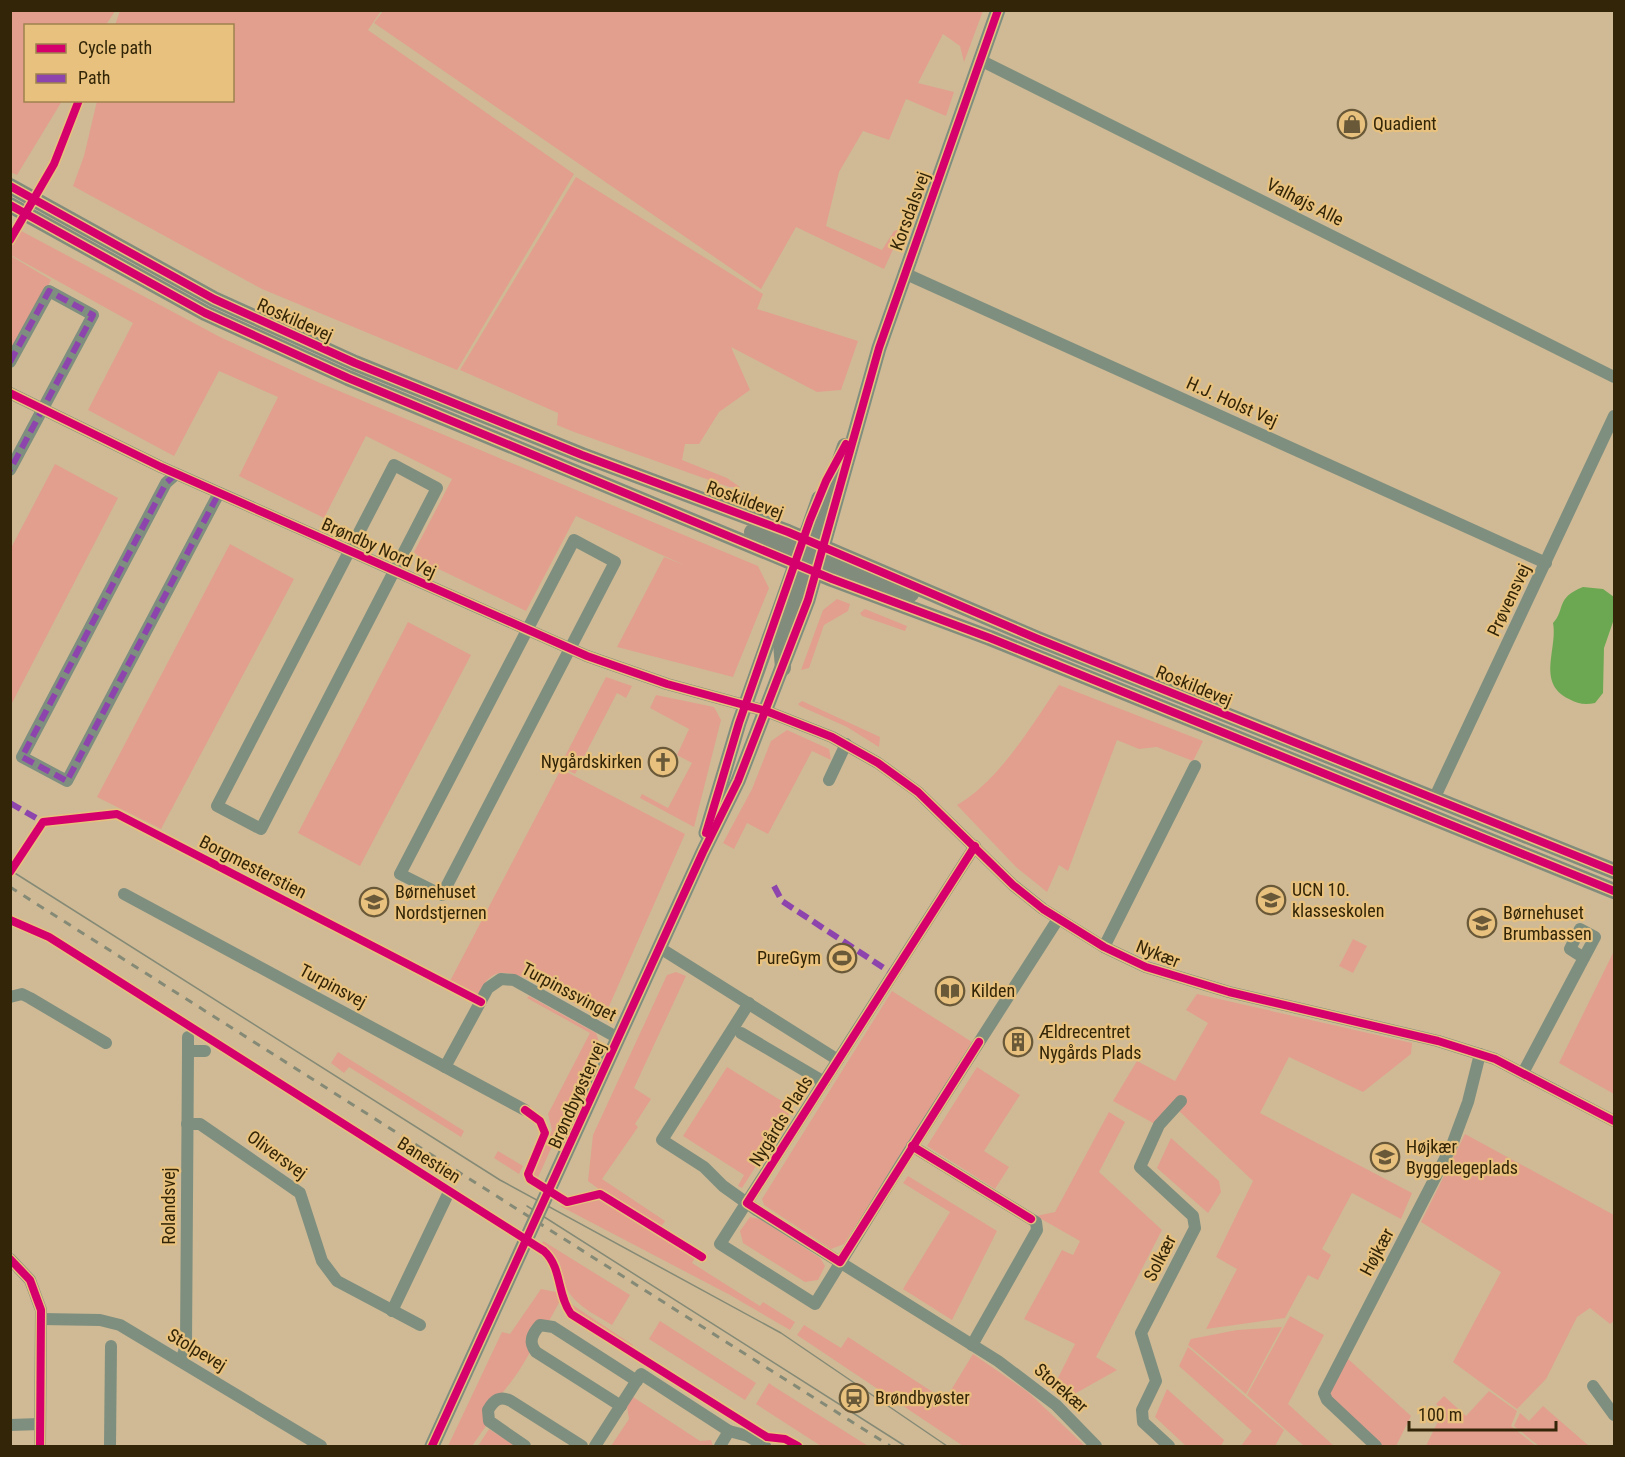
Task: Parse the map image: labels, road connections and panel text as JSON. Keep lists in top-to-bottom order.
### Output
{
  "streets": {
    "main road": ["Roskildevej"],
    "street": [
      "Valhøjs Alle",
      "Korsdalsvej",
      "H.J. Holst Vej",
      "Brøndby Nord Vej",
      "Prøvensvej",
      "Nykær",
      "Turpinsvej",
      "Turpinssvinget",
      "Brøndbyøstervej",
      "Nygårds Plads",
      "Oliversvej",
      "Rolandsvej",
      "Højkær",
      "Solkær",
      "Stolpevej",
      "Storekær"
    ],
    "cycle path": ["Borgmesterstien", "Banestien"]
  },
  "crossings": [
    ["Valhøjs Alle", "Korsdalsvej"],
    ["Korsdalsvej", "Roskildevej"],
    ["Korsdalsvej", "H.J. Holst Vej"],
    ["Korsdalsvej", "Brøndbyøstervej"],
    ["Roskildevej", "Prøvensvej"],
    ["Roskildevej", "Brøndbyøstervej"],
    ["H.J. Holst Vej", "Prøvensvej"],
    ["Brøndby Nord Vej", "Nykær"],
    ["Brøndby Nord Vej", "Brøndbyøstervej"],
    ["Nykær", "Brøndbyøstervej"],
    ["Nykær", "Nygårds Plads"],
    ["Nykær", "Højkær"],
    ["Turpinsvej", "Turpinssvinget"],
    ["Turpinssvinget", "Brøndbyøstervej"],
    ["Oliversvej", "Rolandsvej"],
    ["Rolandsvej", "Stolpevej"]
  ],
  "places": {
    "shop": ["Quadient"],
    "church": ["Nygårdskirken"],
    "school or university": [
      "UCN 10. klasseskolen",
      "Børnehuset Nordstjernen",
      "Børnehuset Brumbassen",
      "Højkær Byggelegeplads"
    ],
    "sports": ["PureGym"],
    "library": ["Kilden"],
    "building": ["Ældrecentret Nygårds Plads"],
    "station": ["Brøndbyøster"]
  },
  "legend": ["Cycle path", "Path"],
  "scale_bar": "100 m"
}
